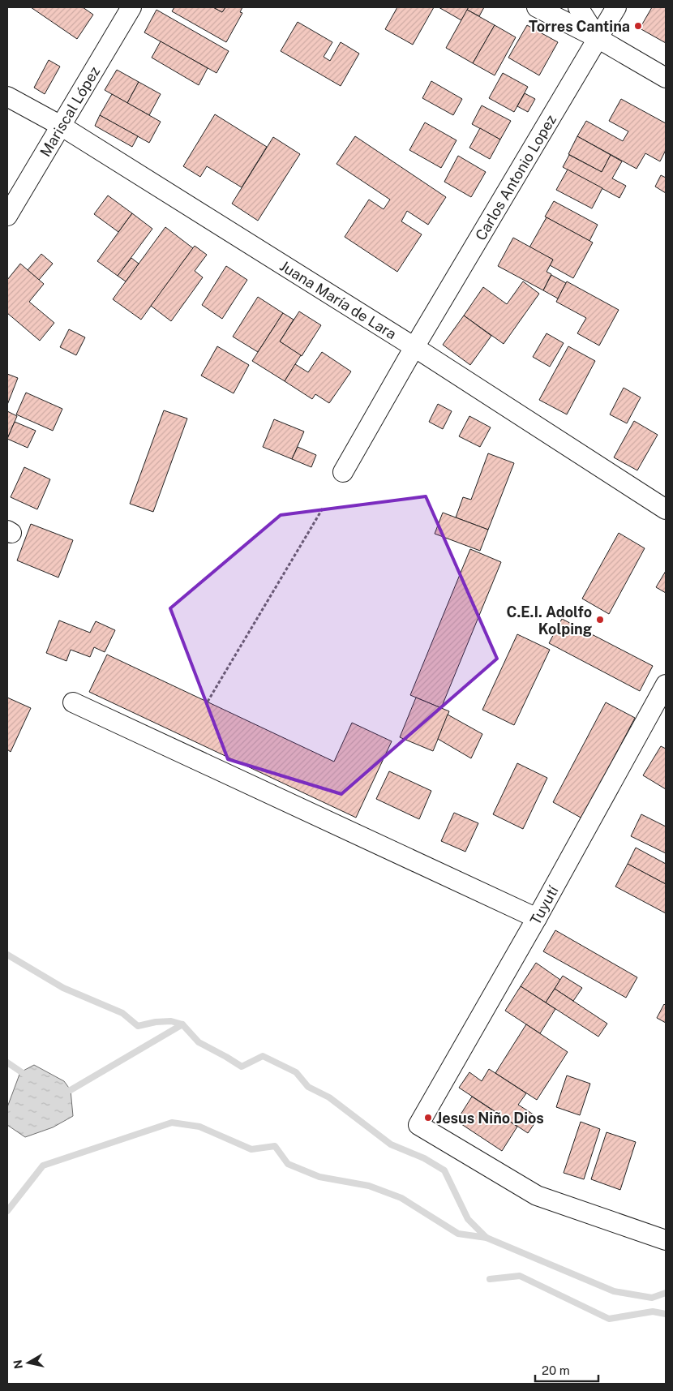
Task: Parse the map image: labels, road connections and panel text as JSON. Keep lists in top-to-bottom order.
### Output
{
  "streets": {
    "street": [
      "Mariscal López",
      "Carlos Antonio Lopez",
      "Juana María de Lara",
      "Tuyutí"
    ]
  },
  "crossings": [
    ["Mariscal López", "Juana María de Lara"],
    ["Carlos Antonio Lopez", "Juana María de Lara"]
  ],
  "places": ["Torres Cantina", "C.E.I. Adolfo Kolping", "Jesus Niño Dios"],
  "scale_bar": "20 m",
  "north": "left"
}
